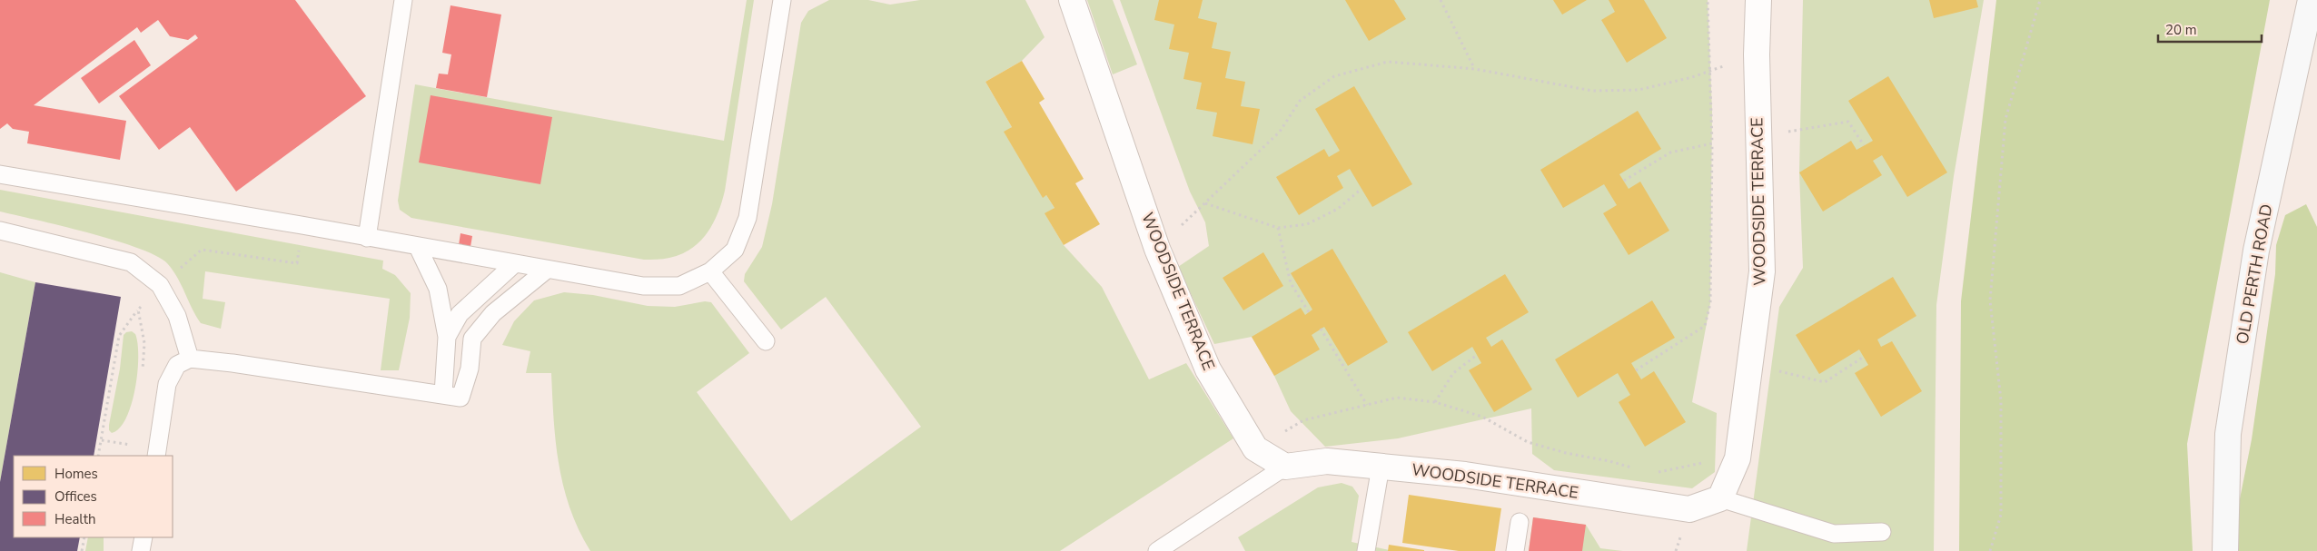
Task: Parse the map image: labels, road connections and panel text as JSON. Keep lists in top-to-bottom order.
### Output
{
  "streets": {
    "main road": ["OLD PERTH ROAD"],
    "street": ["WOODSIDE TERRACE"]
  },
  "legend": ["Homes", "Offices", "Health"],
  "scale_bar": "20 m"
}
